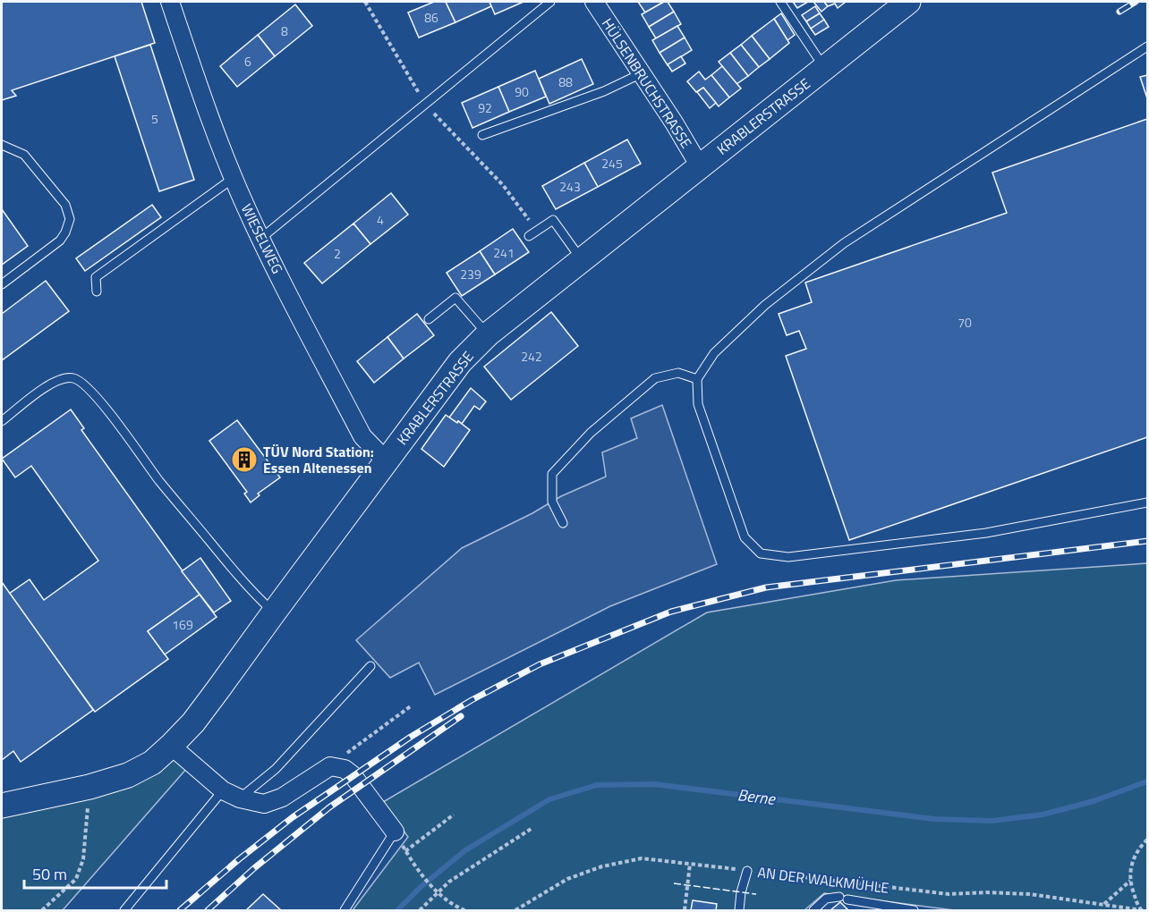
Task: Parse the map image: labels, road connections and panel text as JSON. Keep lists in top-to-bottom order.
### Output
{
  "streets": {
    "street": ["HÜLSENBRUCHSTRASSE", "KRABLERSTRASSE", "WIESELWEG"],
    "path": ["AN DER WALKMÜHLE"]
  },
  "crossings": [
    ["HÜLSENBRUCHSTRASSE", "KRABLERSTRASSE"],
    ["KRABLERSTRASSE", "WIESELWEG"]
  ],
  "water": ["Berne"],
  "places": {
    "building": ["TÜV Nord Station: Essen Altenessen"]
  },
  "house_numbers": [
    "86",
    "8",
    "6",
    "88",
    "90",
    "92",
    "5",
    "245",
    "243",
    "4",
    "241",
    "2",
    "239",
    "70",
    "242",
    "169"
  ],
  "scale_bar": "50 m"
}
